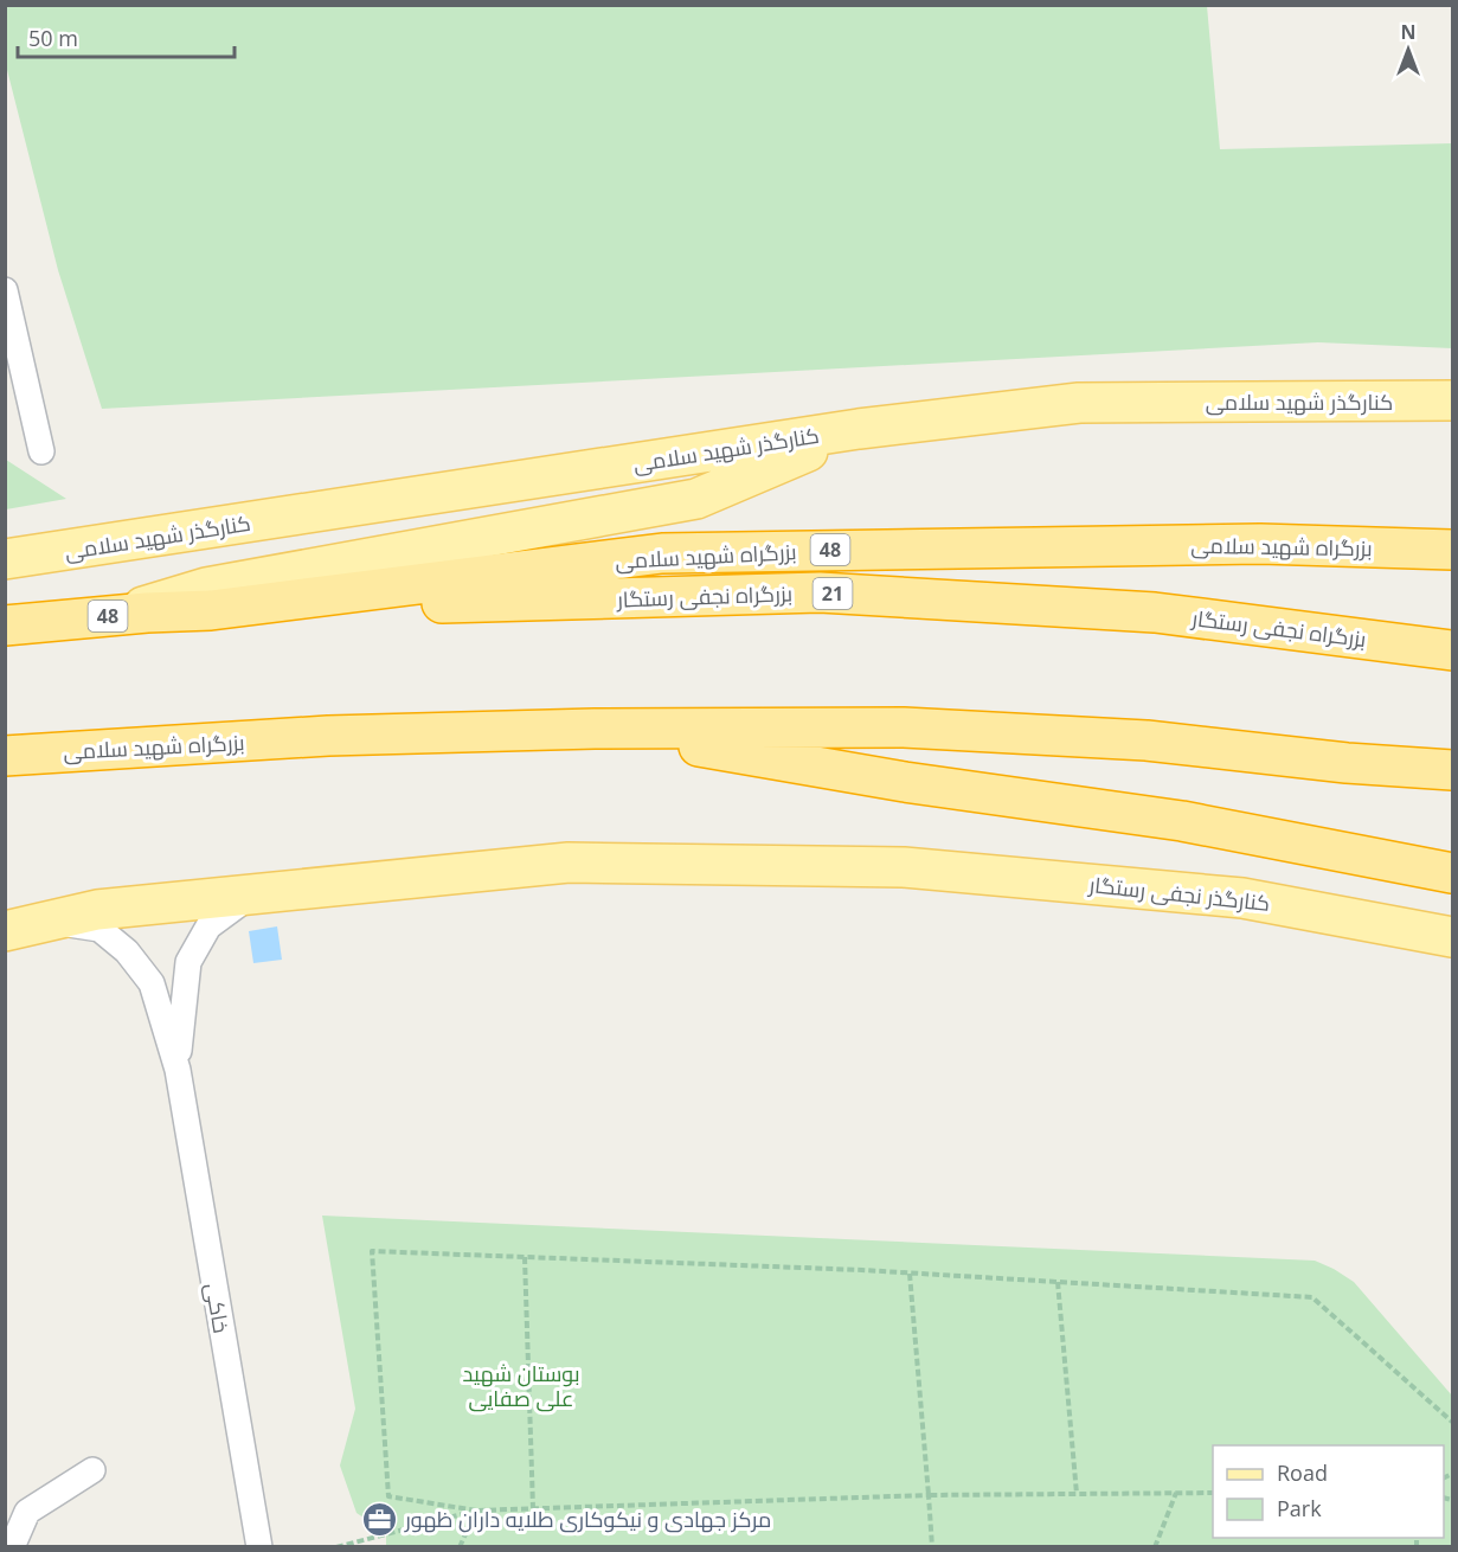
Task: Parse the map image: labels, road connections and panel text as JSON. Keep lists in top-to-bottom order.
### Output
{
  "streets": {
    "highway": [
      "بزرگراه شهید سلامی",
      "48",
      "21",
      "بزرگراه نجفی رستگار"
    ],
    "main road": ["کنارگذر شهید سلامی", "کنارگذر نجفی رستگار"],
    "street": ["خاکی"]
  },
  "crossings": [
    ["بزرگراه شهید سلامی", "بزرگراه نجفی رستگار"]
  ],
  "parks": ["بوستان شهید علی صفایی"],
  "places": {
    "office": ["مرکز جهادی و نیکوکاری طلایه داران ظهور"]
  },
  "legend": ["Road", "Park"],
  "scale_bar": "50 m",
  "north": "top"
}
